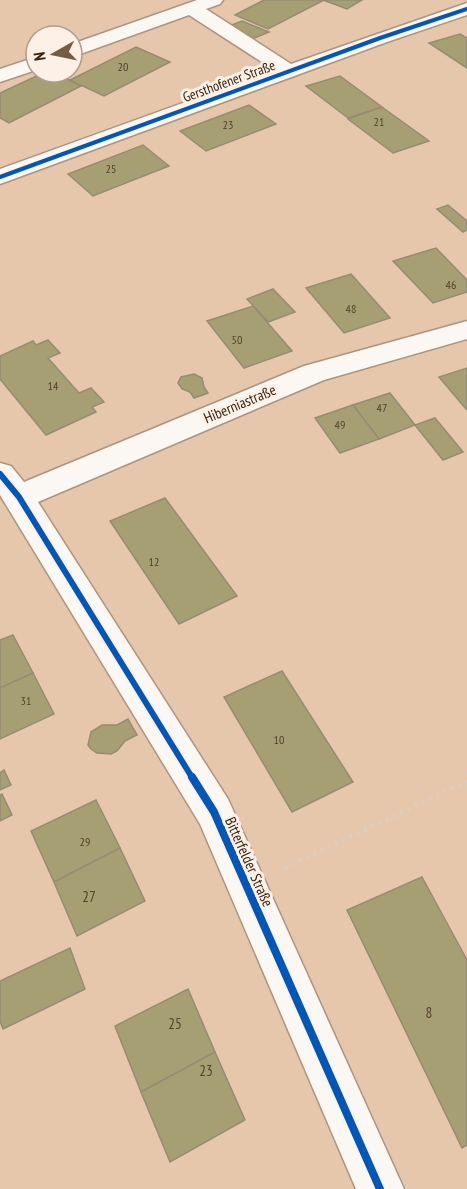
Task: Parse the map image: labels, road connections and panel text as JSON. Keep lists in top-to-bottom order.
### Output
{
  "streets": {
    "street": ["Gersthofener Straße", "Hiberniastraße", "Bitterfelder Straße"]
  },
  "crossings": [
    ["Hiberniastraße", "Bitterfelder Straße"]
  ],
  "house_numbers": [
    "20",
    "21",
    "23",
    "25",
    "46",
    "48",
    "50",
    "14",
    "47",
    "49",
    "12",
    "31",
    "10",
    "29",
    "27",
    "8",
    "25",
    "23"
  ],
  "north": "left"
}
